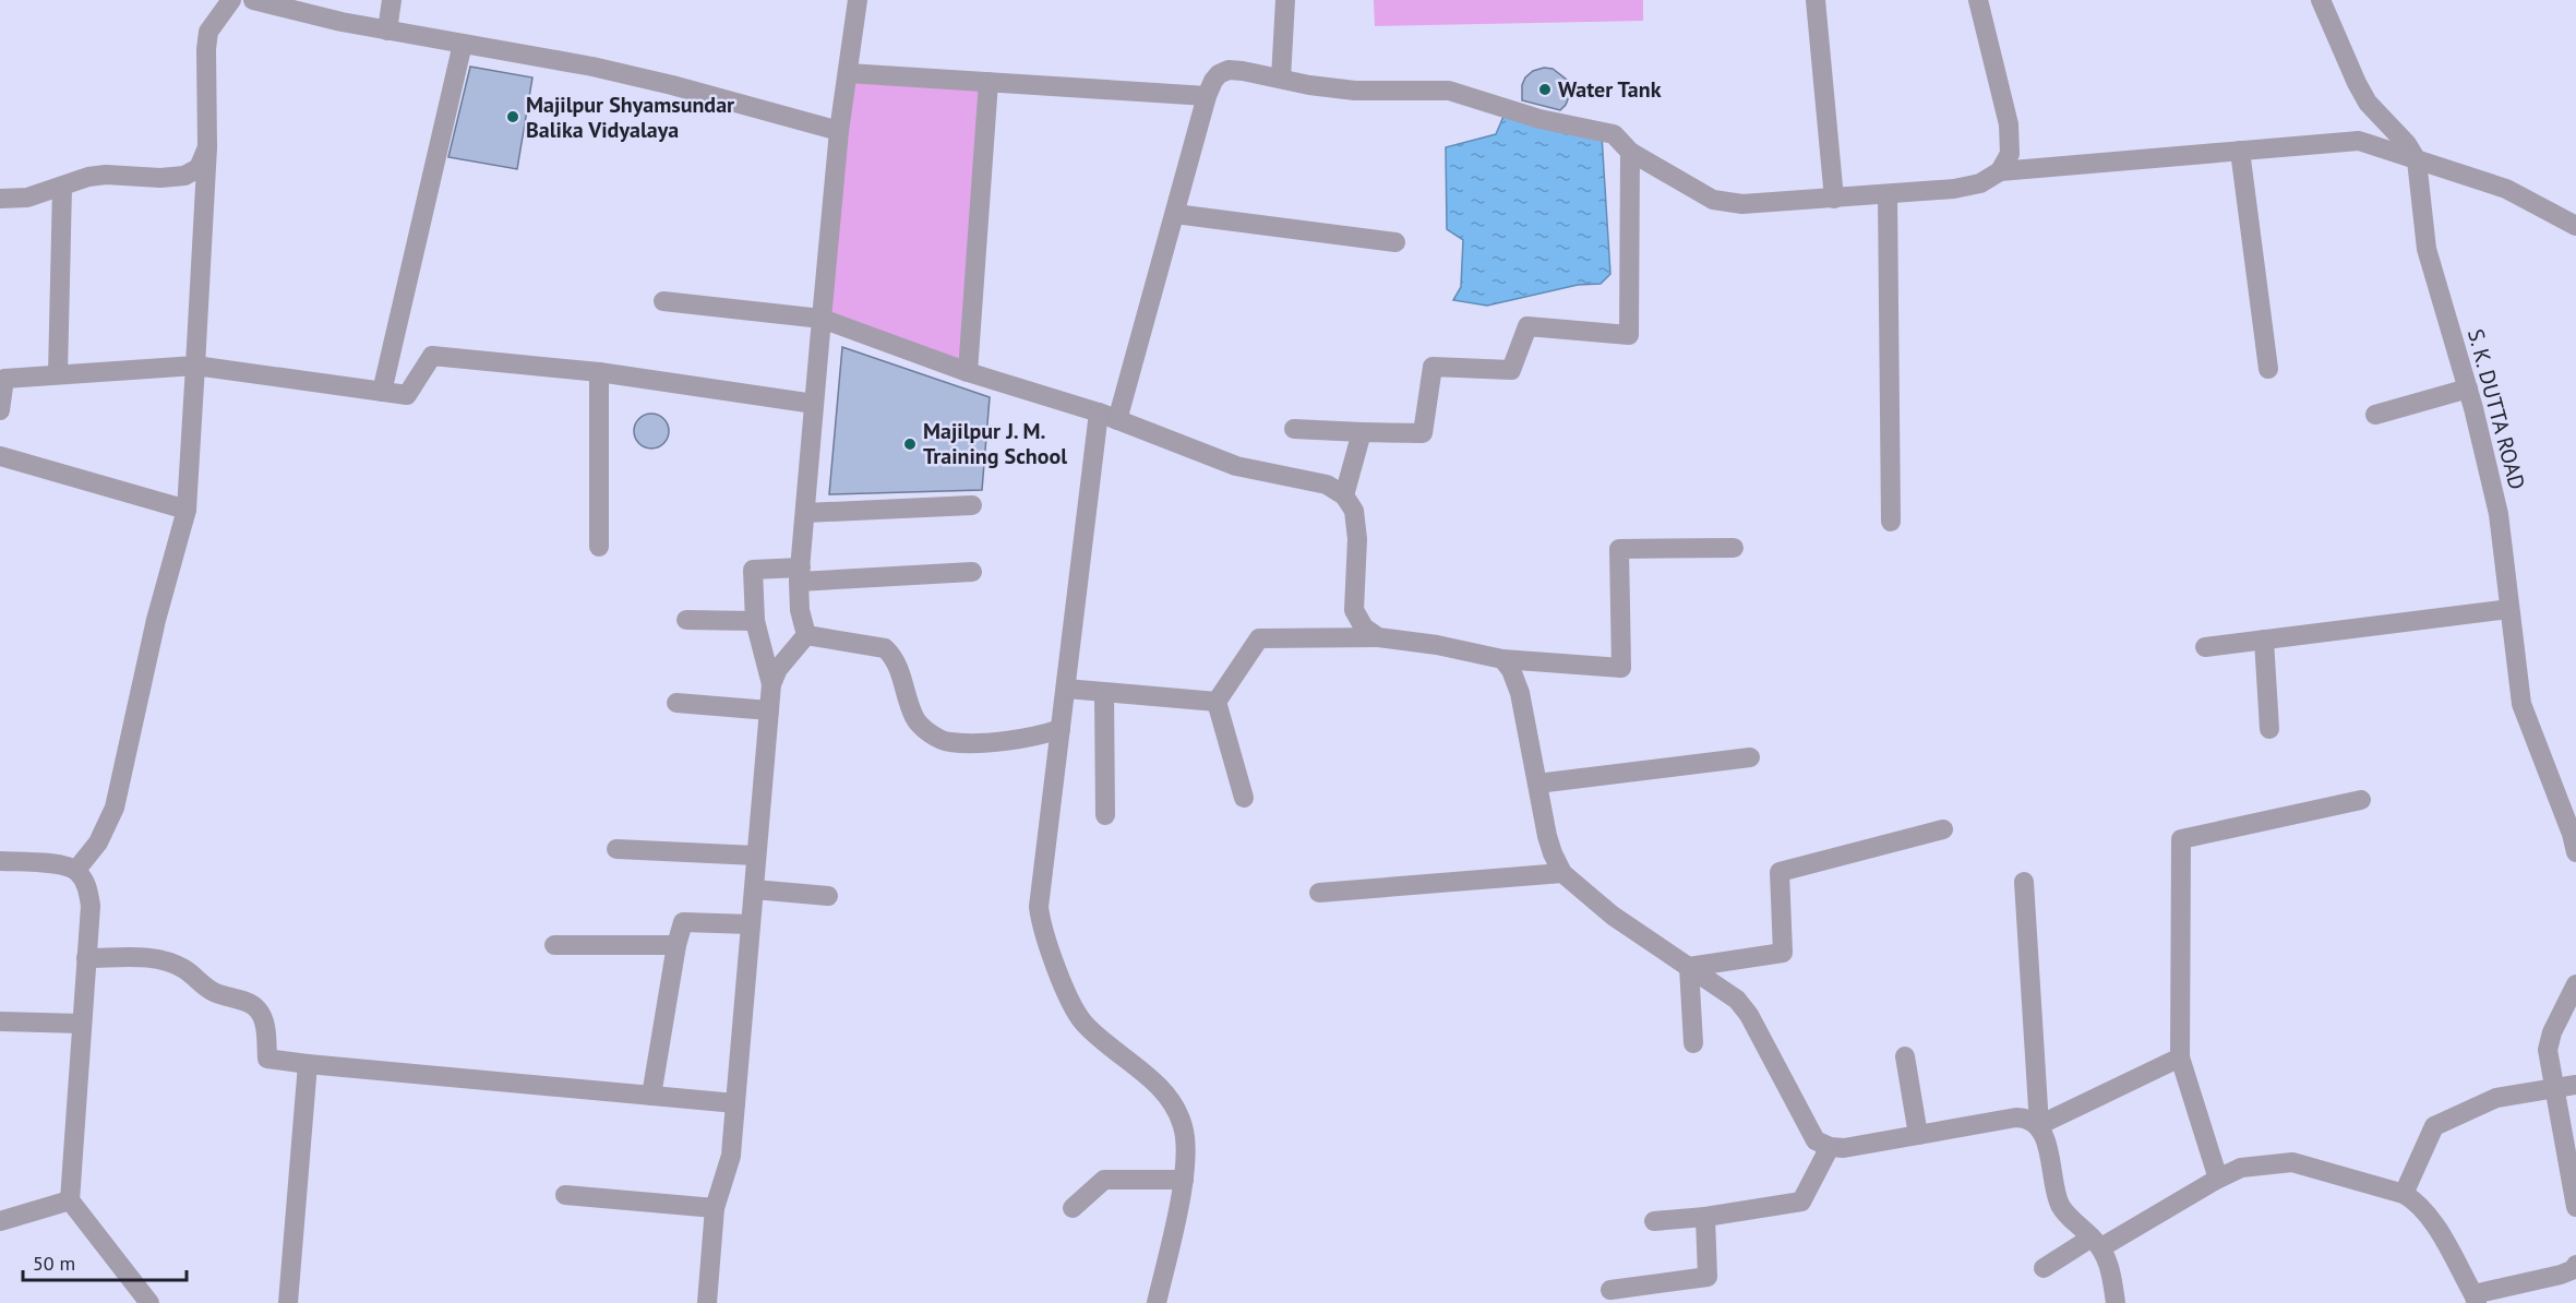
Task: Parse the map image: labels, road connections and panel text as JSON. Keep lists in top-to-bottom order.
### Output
{
  "streets": {
    "street": ["S. K. DUTTA ROAD"]
  },
  "places": ["Water Tank", "Majilpur Shyamsundar Balika Vidyalaya", "Majilpur J. M. Training School"],
  "scale_bar": "50 m"
}
